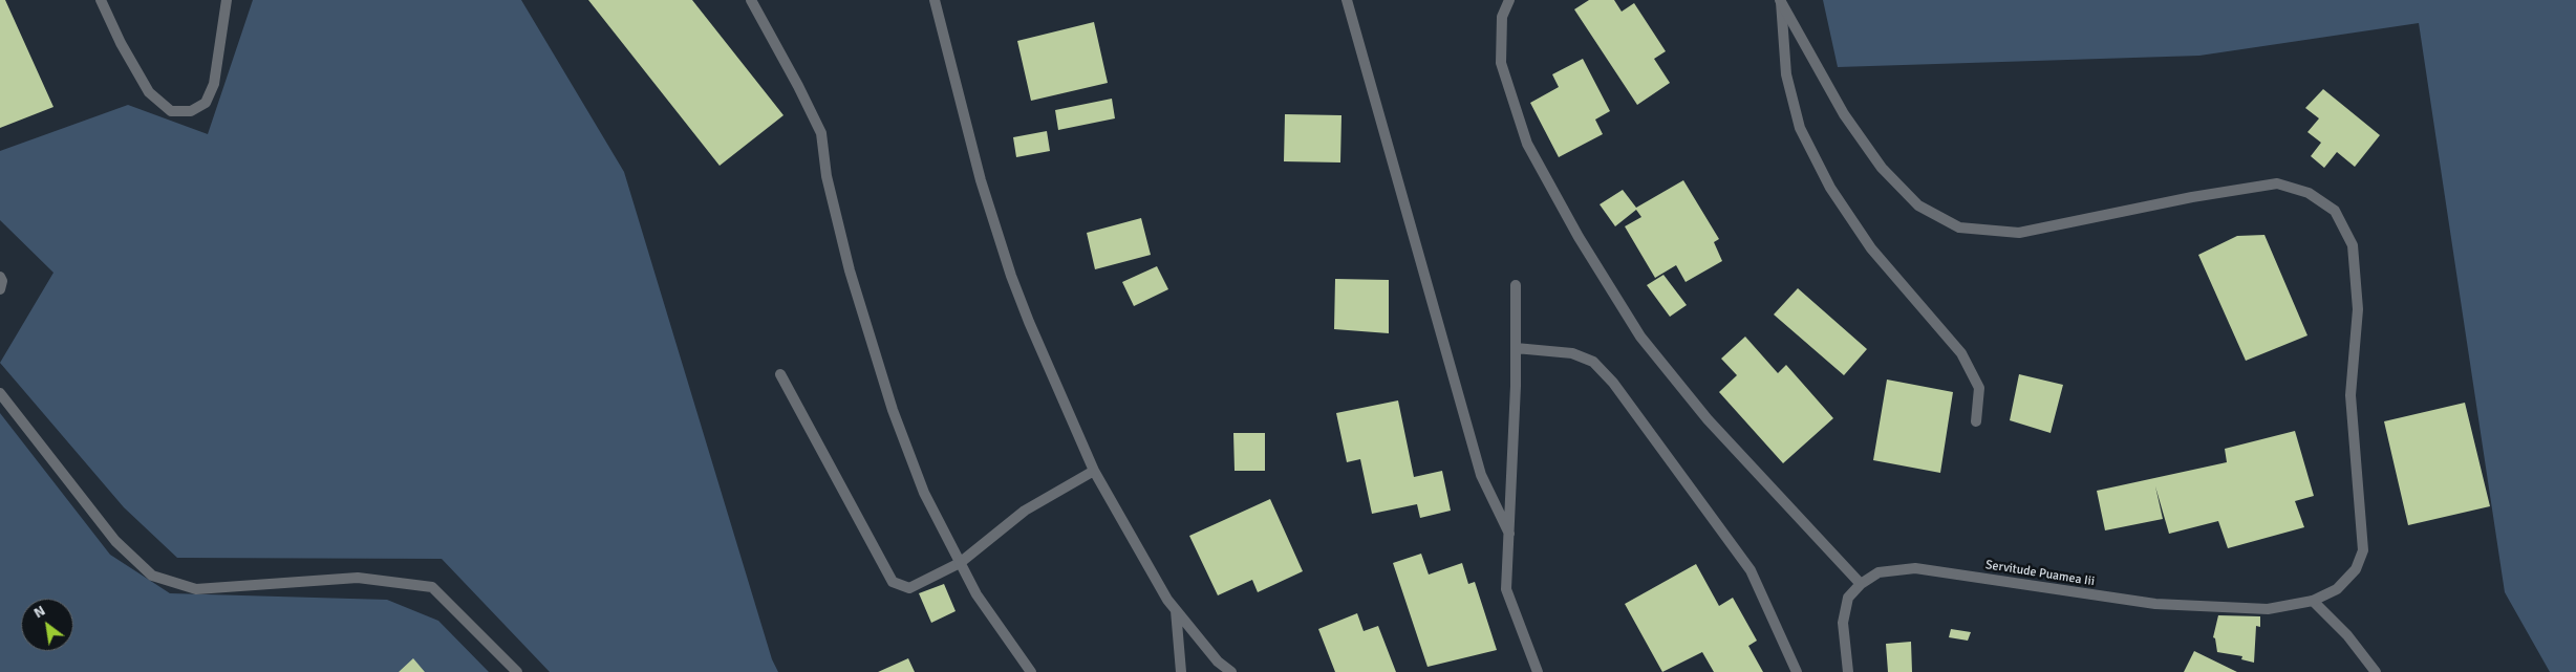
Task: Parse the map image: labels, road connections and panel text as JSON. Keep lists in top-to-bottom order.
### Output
{
  "streets": {
    "street": ["Servitude Puamea Iii"]
  },
  "north": "top left"
}
